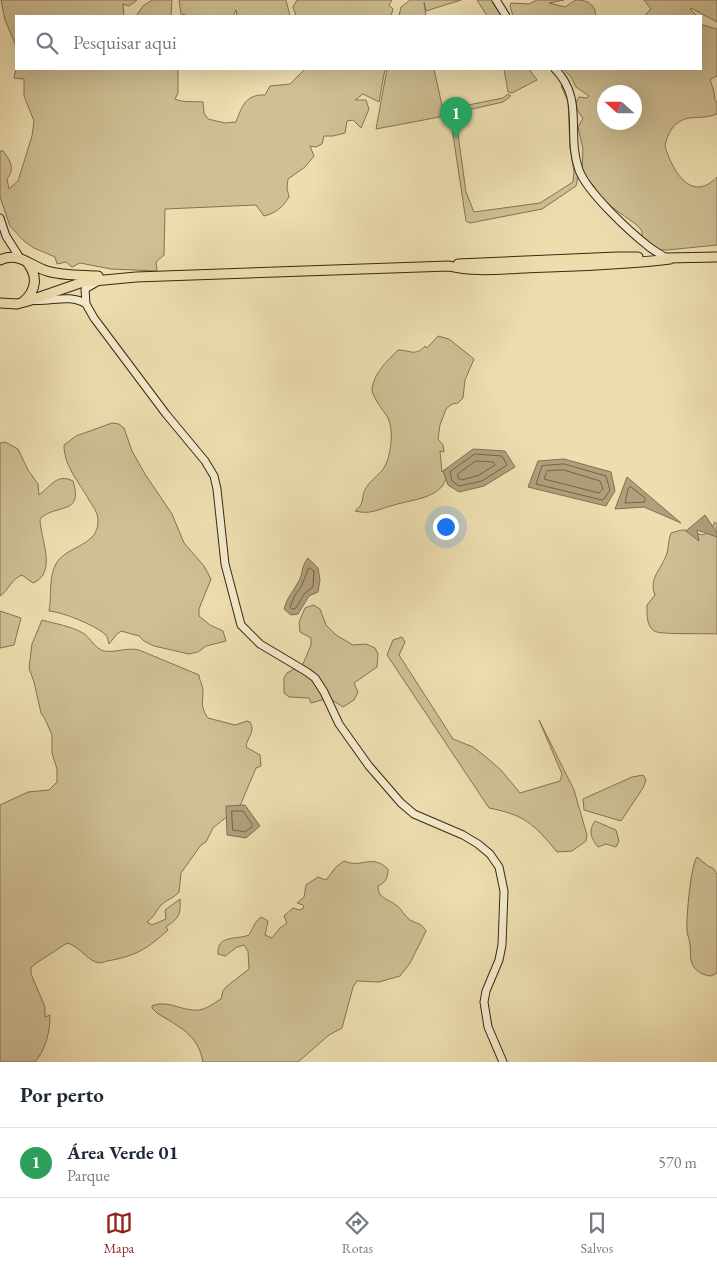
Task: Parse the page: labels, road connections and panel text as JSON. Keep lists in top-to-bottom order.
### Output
{
  "north": "left",
  "page": {
    "search": "Pesquisar aqui",
    "pins": "1",
    "heading": "Por perto",
    "list": [
      {
        "mark": "1",
        "name": "Área Verde 01",
        "note": "Parque",
        "value": "570 m"
      }
    ],
    "nav": ["Mapa", "Rotas", "Salvos"]
  }
}
